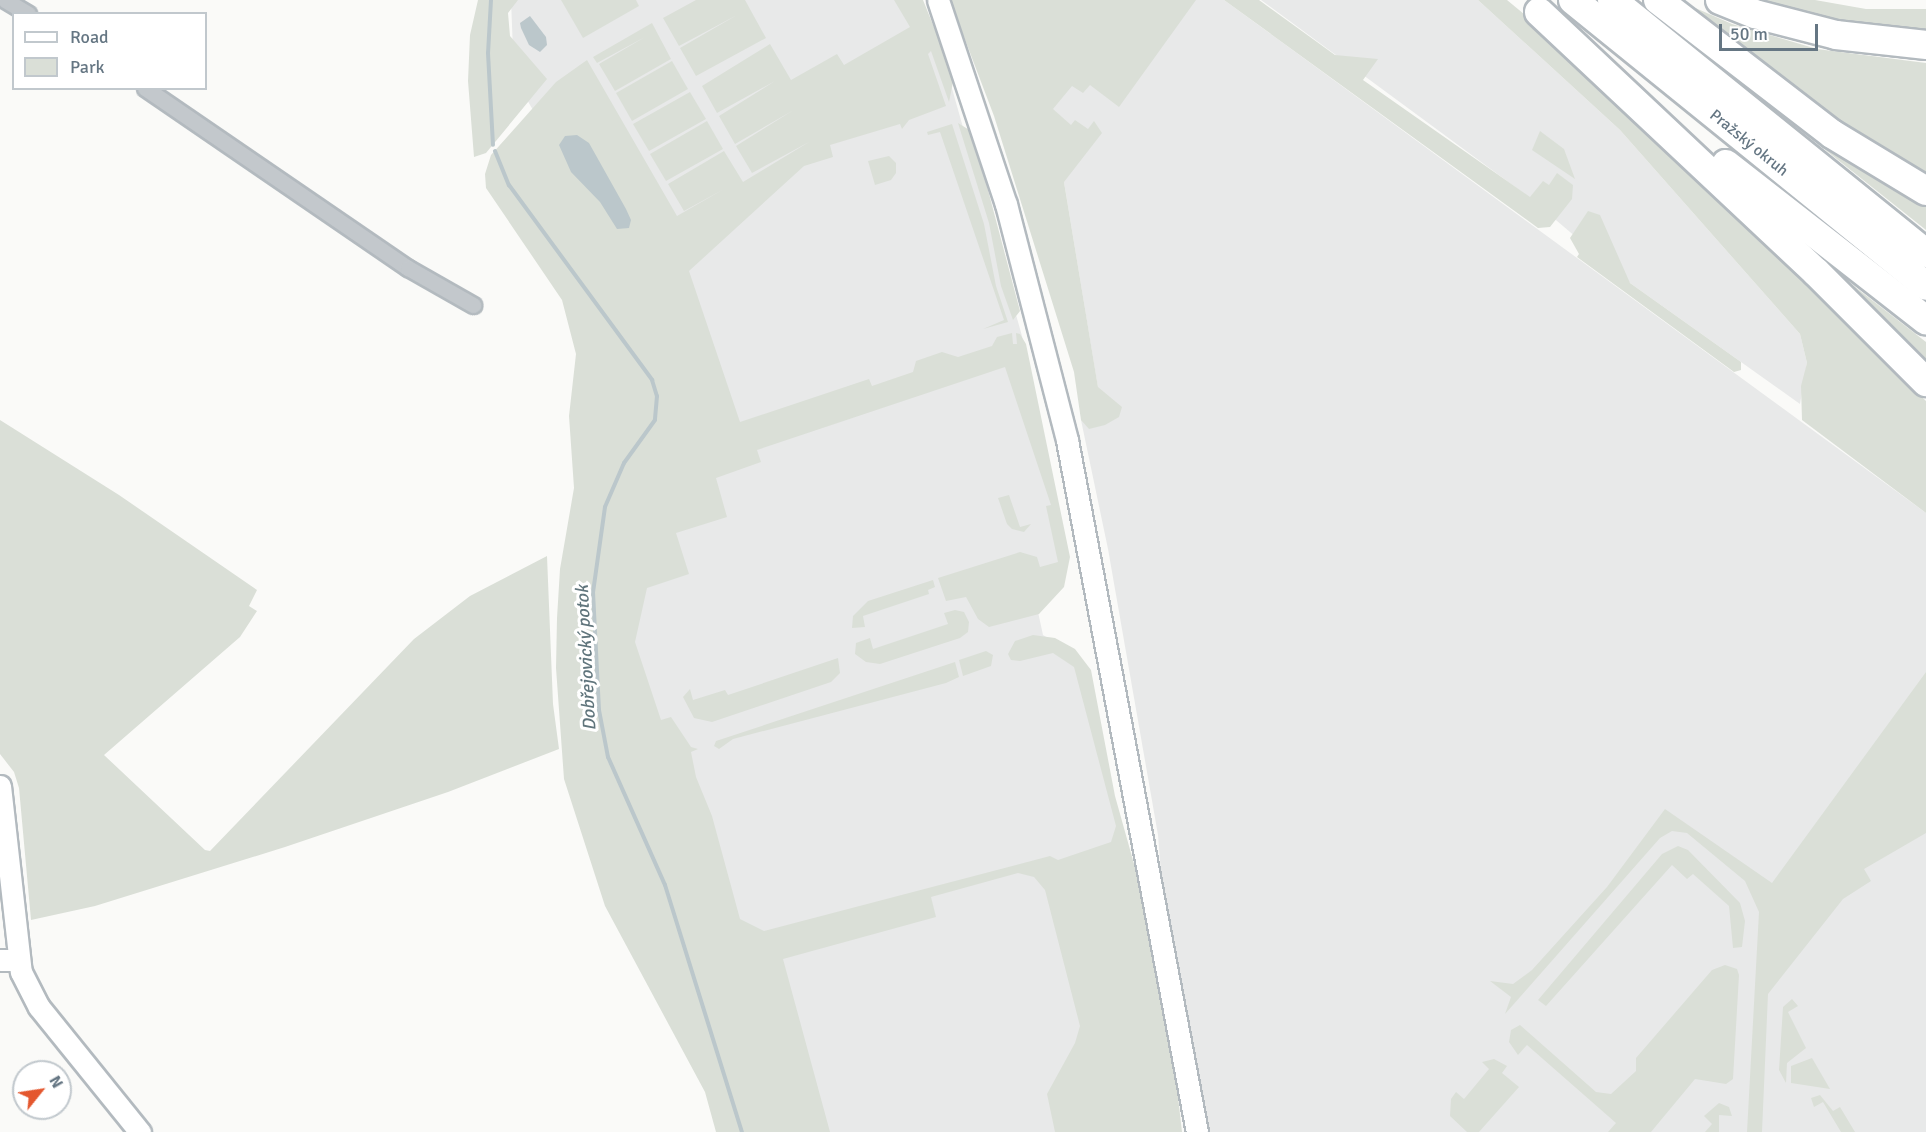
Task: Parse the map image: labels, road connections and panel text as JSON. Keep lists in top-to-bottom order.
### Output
{
  "streets": {
    "highway": ["Pražský okruh"]
  },
  "water": ["Dobřejovický potok"],
  "legend": ["Road", "Park"],
  "scale_bar": "50 m",
  "north": "top right"
}
